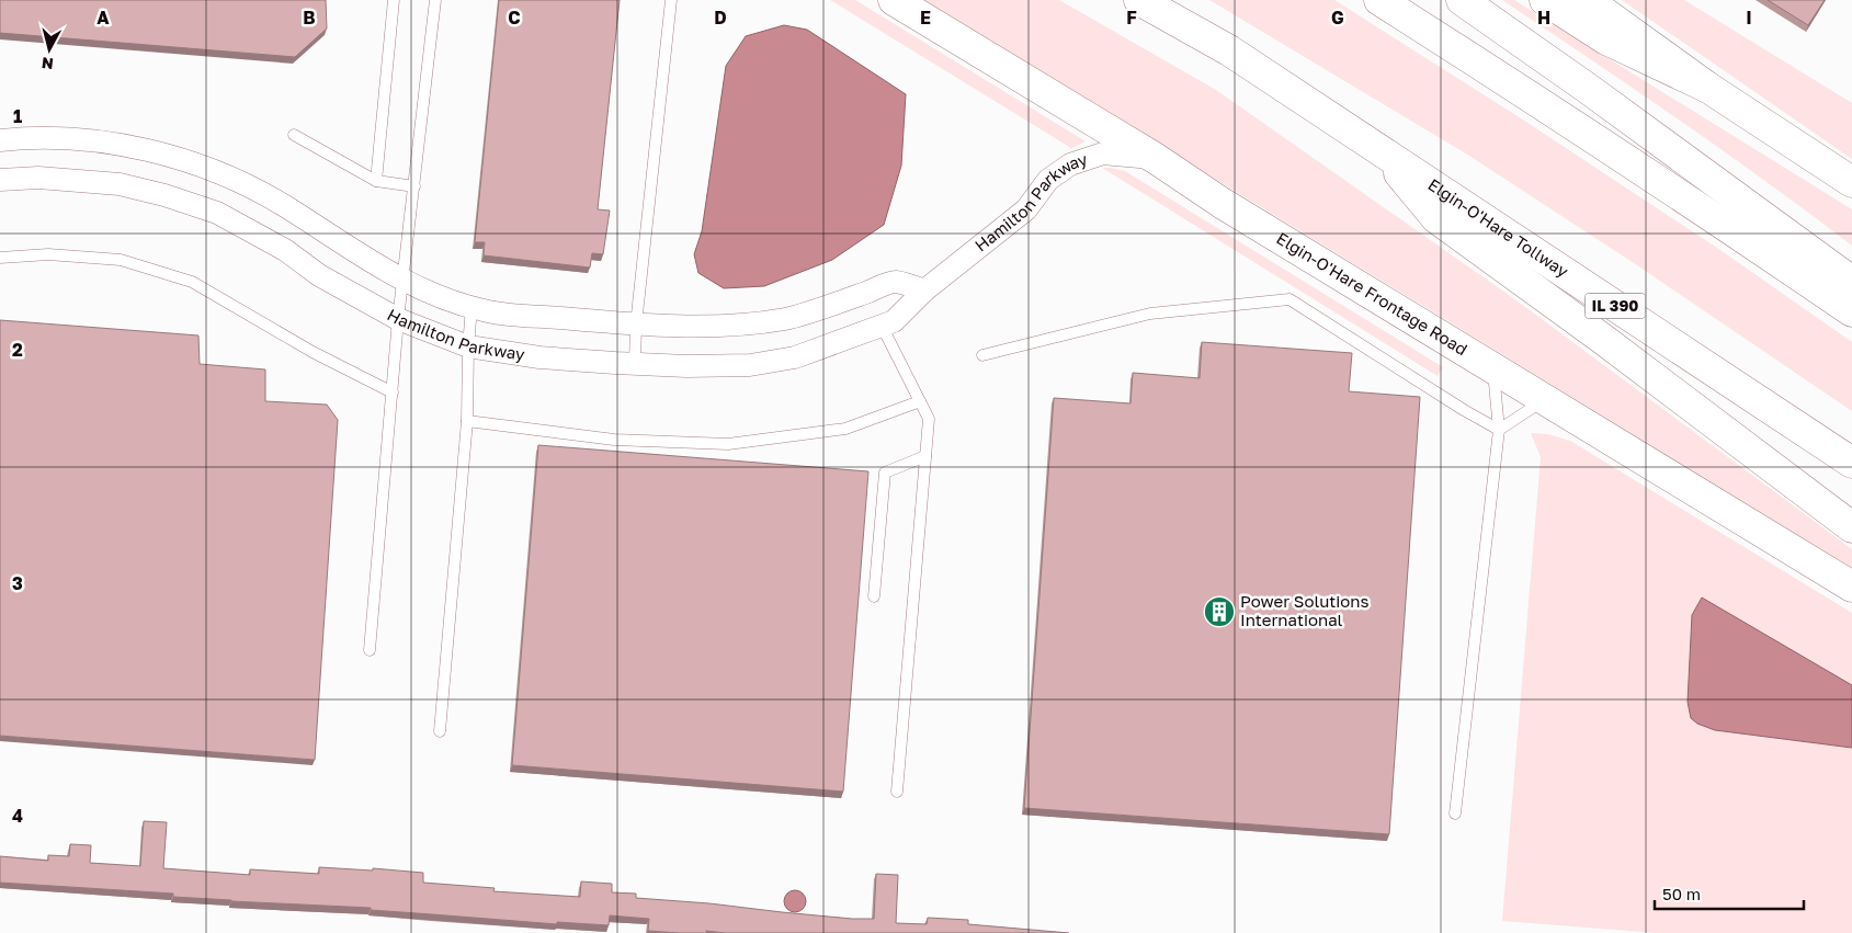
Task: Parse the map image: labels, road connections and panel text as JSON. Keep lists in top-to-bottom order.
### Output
{
  "streets": {
    "main road": ["Elgin-O'Hare Tollway", "Elgin-O'Hare Frontage Road", "IL 390"],
    "street": ["Hamilton Parkway"]
  },
  "crossings": [
    ["Hamilton Parkway", "Elgin-O'Hare Frontage Road"]
  ],
  "places": {
    "building": ["Power Solutions International"]
  },
  "scale_bar": "50 m",
  "north": "bottom",
  "grid": {
    "columns": [
      "A",
      "B",
      "C",
      "D",
      "E",
      "F",
      "G",
      "H",
      "I"
    ],
    "rows": [
      "1",
      "2",
      "3",
      "4"
    ]
  }
}
